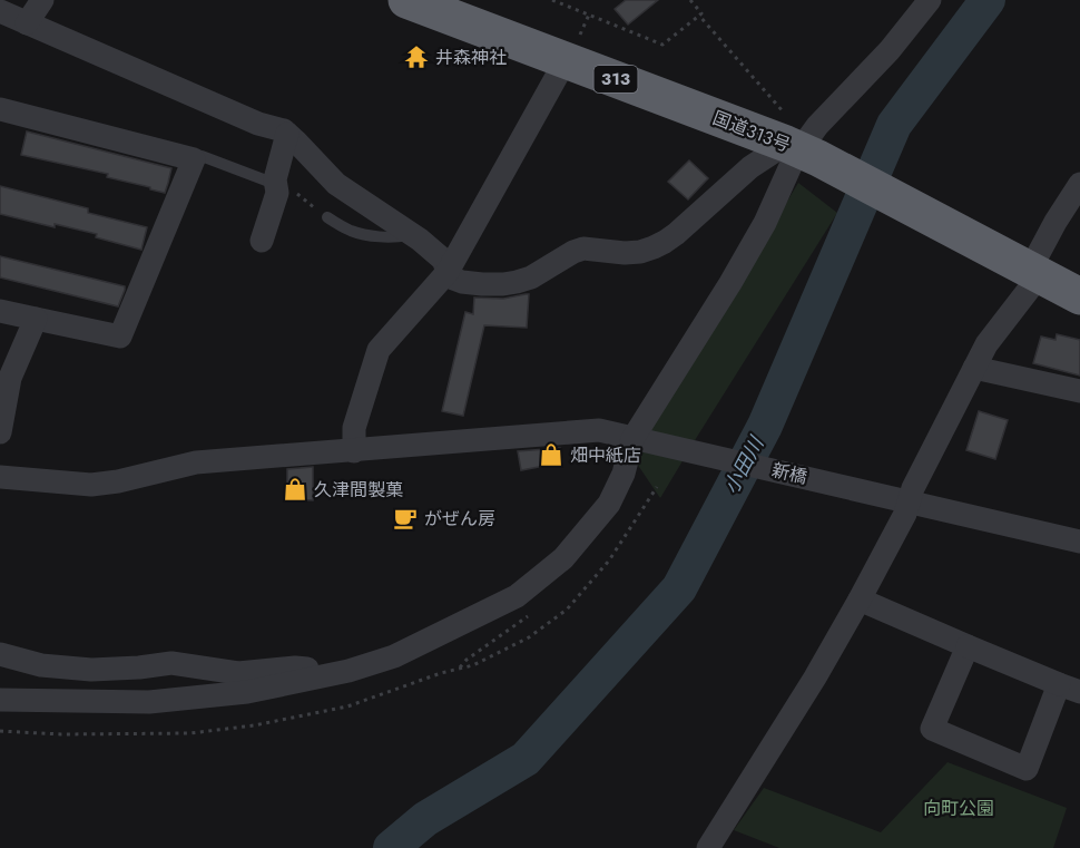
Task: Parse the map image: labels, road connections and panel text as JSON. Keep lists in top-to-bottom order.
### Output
{
  "streets": {
    "highway": ["313", "国道313号"],
    "street": ["新橋"]
  },
  "water": ["小田川"],
  "parks": ["向町公園"],
  "places": {
    "temple": ["井森神社"],
    "shop": ["畑中紙店", "久津間製菓"],
    "cafe": ["がぜん房"]
  }
}
